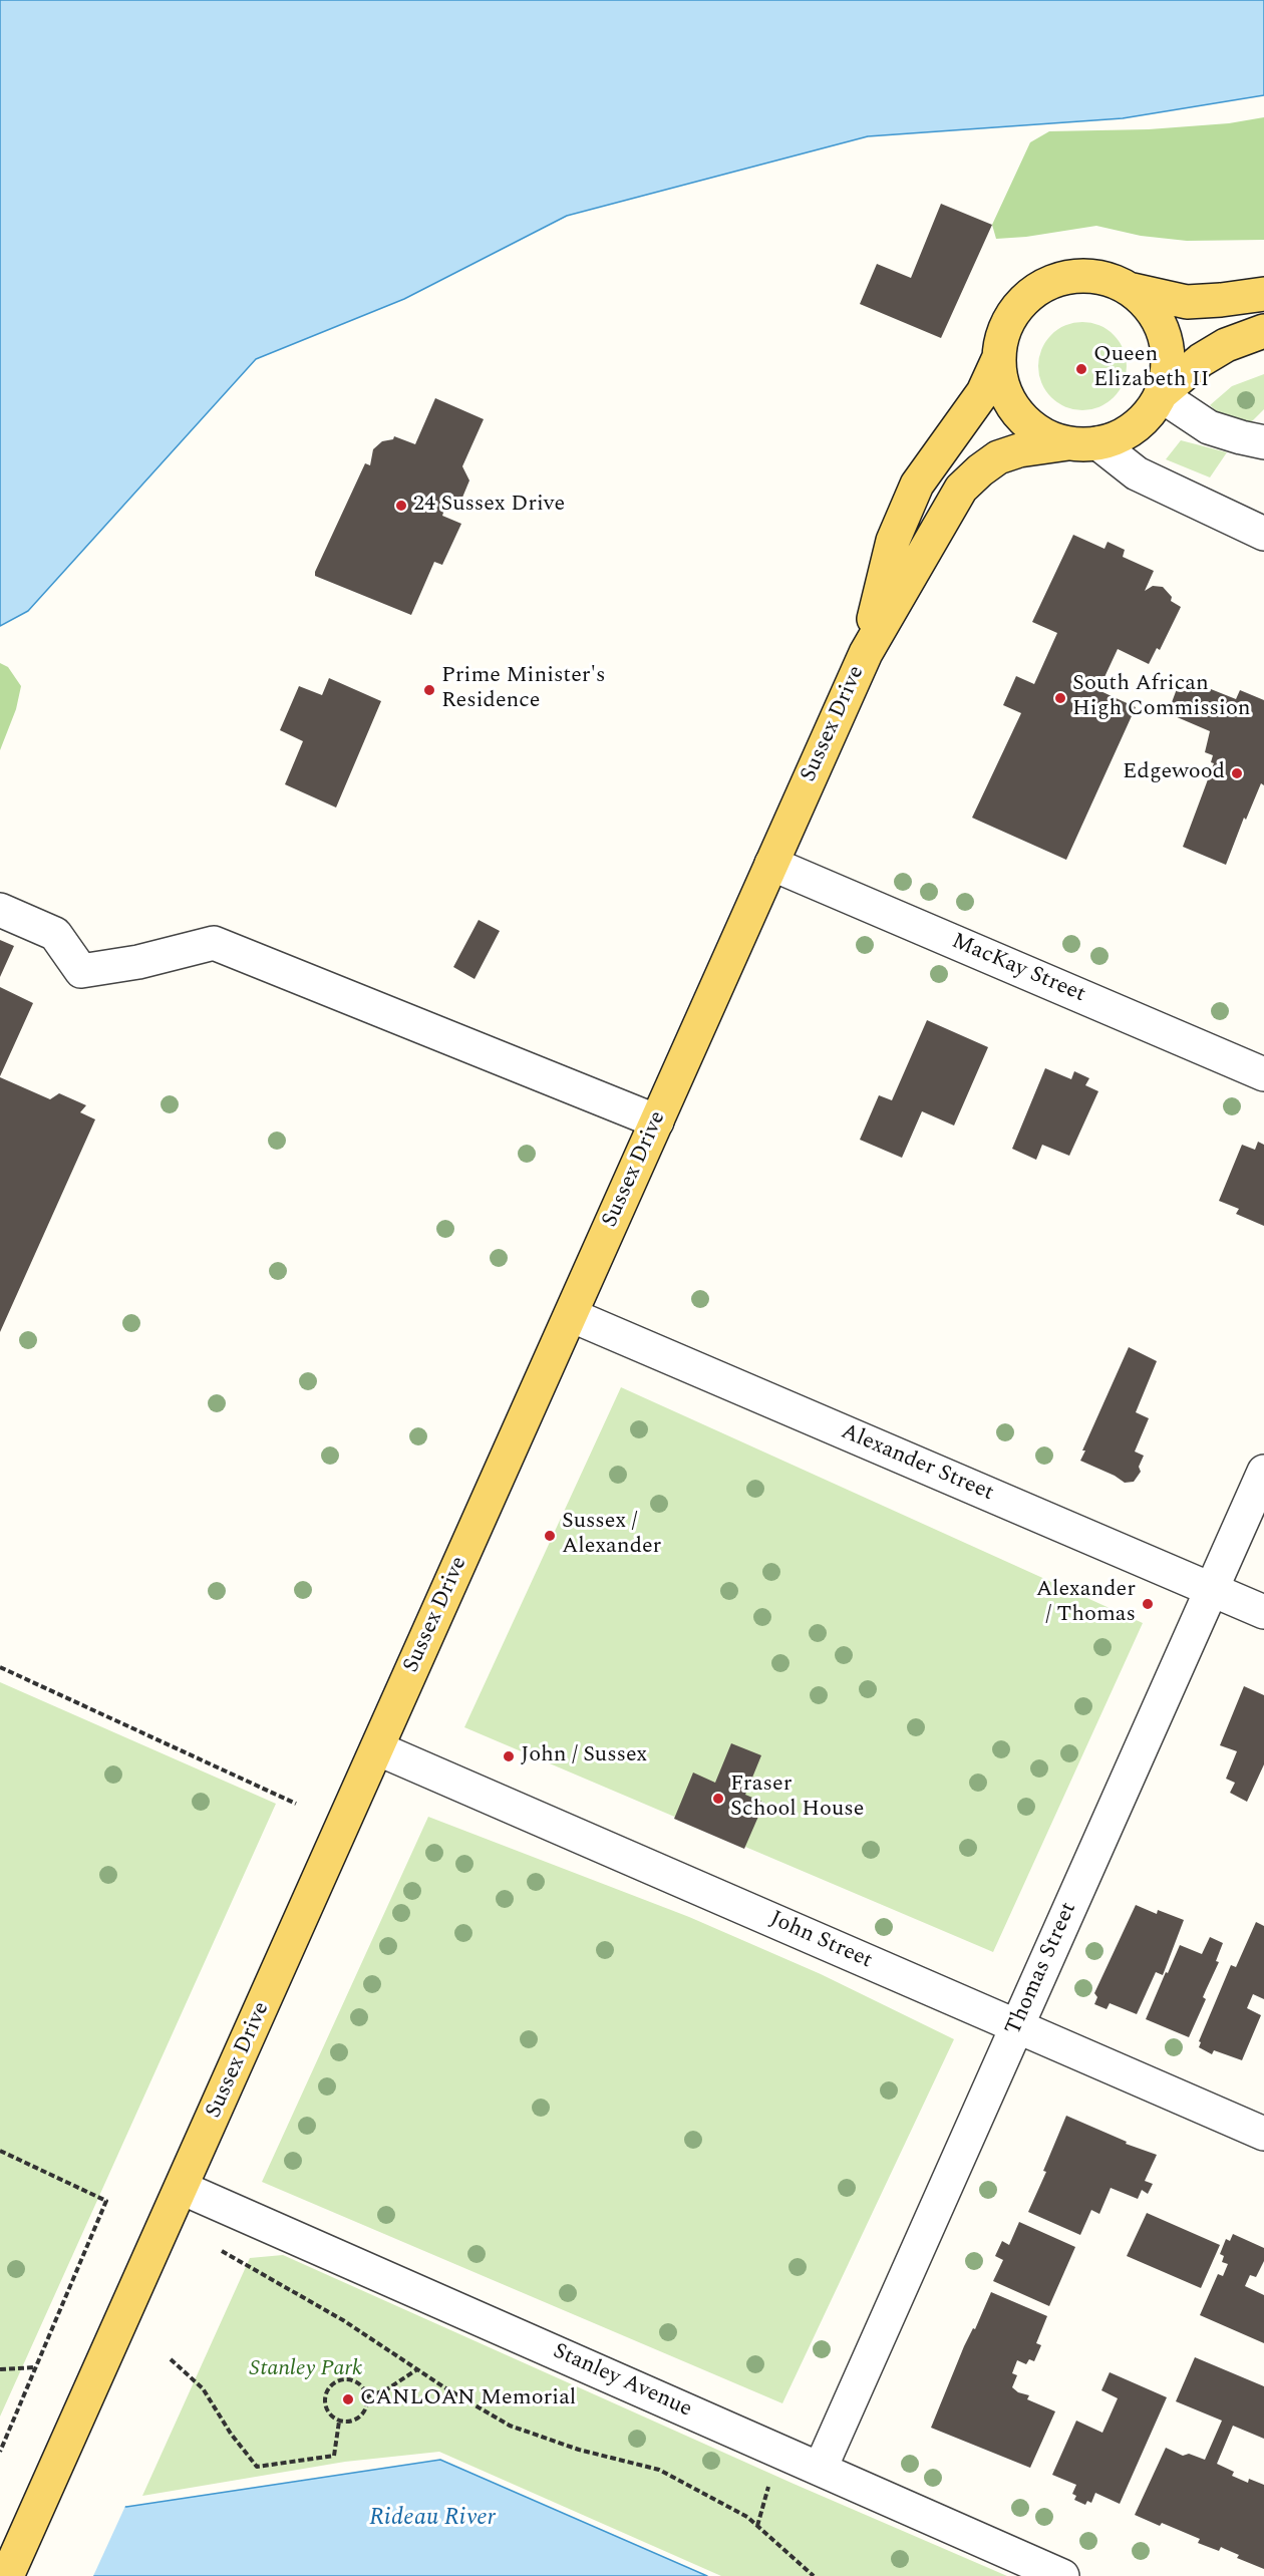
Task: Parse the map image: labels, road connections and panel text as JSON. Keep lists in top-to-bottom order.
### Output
{
  "streets": {
    "main road": ["Sussex Drive"],
    "street": [
      "MacKay Street",
      "Alexander Street",
      "John Street",
      "Thomas Street",
      "Stanley Avenue"
    ]
  },
  "crossings": [
    ["Sussex Drive", "MacKay Street"],
    ["Sussex Drive", "Alexander Street"],
    ["Sussex Drive", "John Street"],
    ["Sussex Drive", "Stanley Avenue"],
    ["Alexander Street", "Thomas Street"],
    ["John Street", "Thomas Street"],
    ["Thomas Street", "Stanley Avenue"]
  ],
  "water": ["Rideau River"],
  "parks": ["Stanley Park"],
  "places": [
    "Queen Elizabeth II",
    "24 Sussex Drive",
    "Prime Minister's Residence",
    "South African High Commission",
    "Edgewood",
    "Sussex / Alexander",
    "Alexander / Thomas",
    "John / Sussex",
    "Fraser School House",
    "CANLOAN Memorial"
  ]
}
